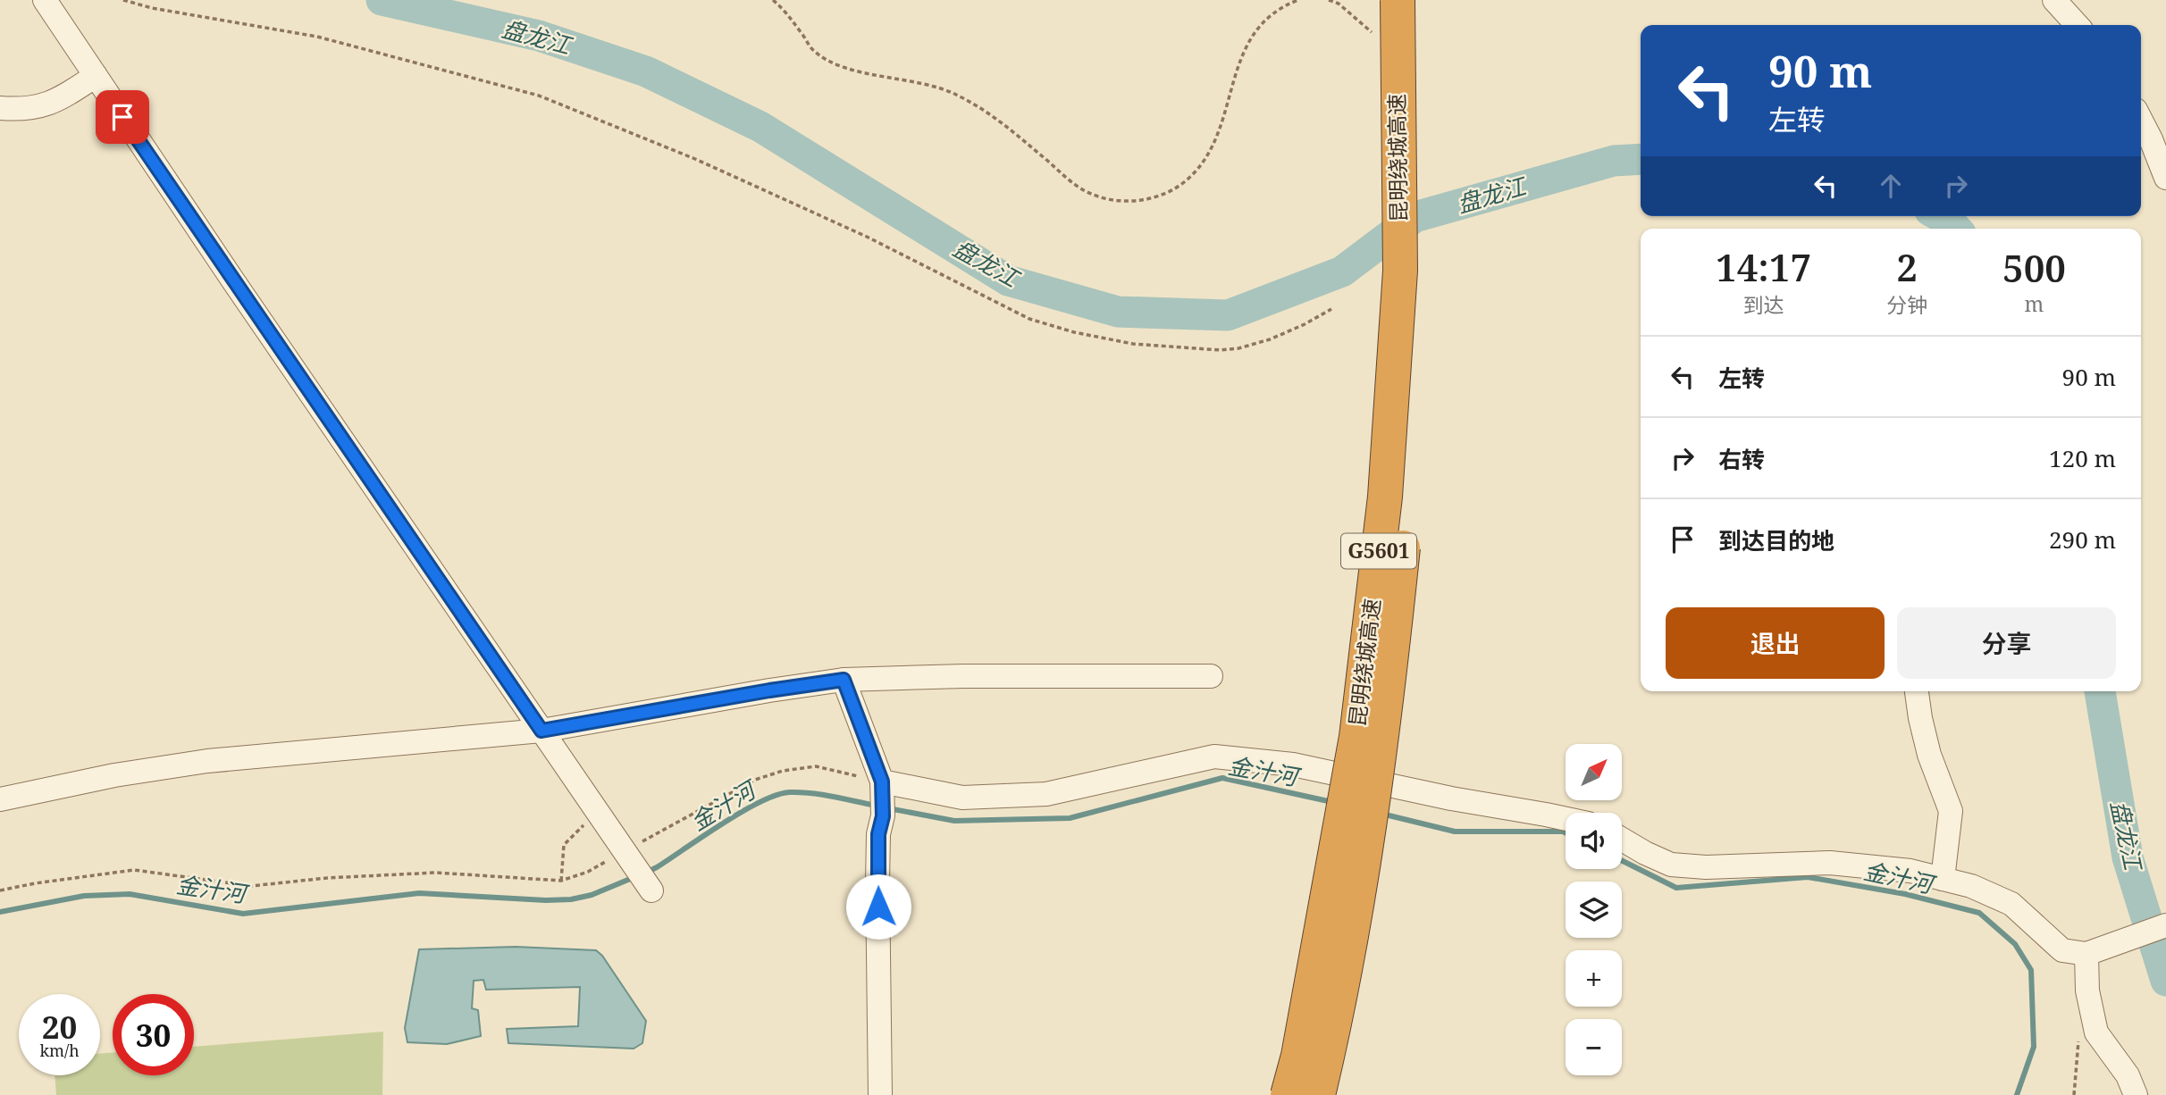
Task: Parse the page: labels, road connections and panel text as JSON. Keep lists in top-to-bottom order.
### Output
{
  "streets": {
    "highway": ["昆明绕城高速", "G5601"]
  },
  "water": ["盘龙江", "金汁河"],
  "north": "top right",
  "page": {
    "turn": ["90 m", "左转"],
    "eta": [
      "14:17",
      "到达",
      "2",
      "分钟",
      "500",
      "m"
    ],
    "list": [
      {
        "name": "左转",
        "value": "90 m"
      },
      {
        "name": "右转",
        "value": "120 m"
      },
      {
        "name": "到达目的地",
        "value": "290 m"
      }
    ],
    "buttons": ["退出", "分享"],
    "map_buttons": ["+", "−"],
    "speed": "20 km/h",
    "limit": "30"
  }
}
